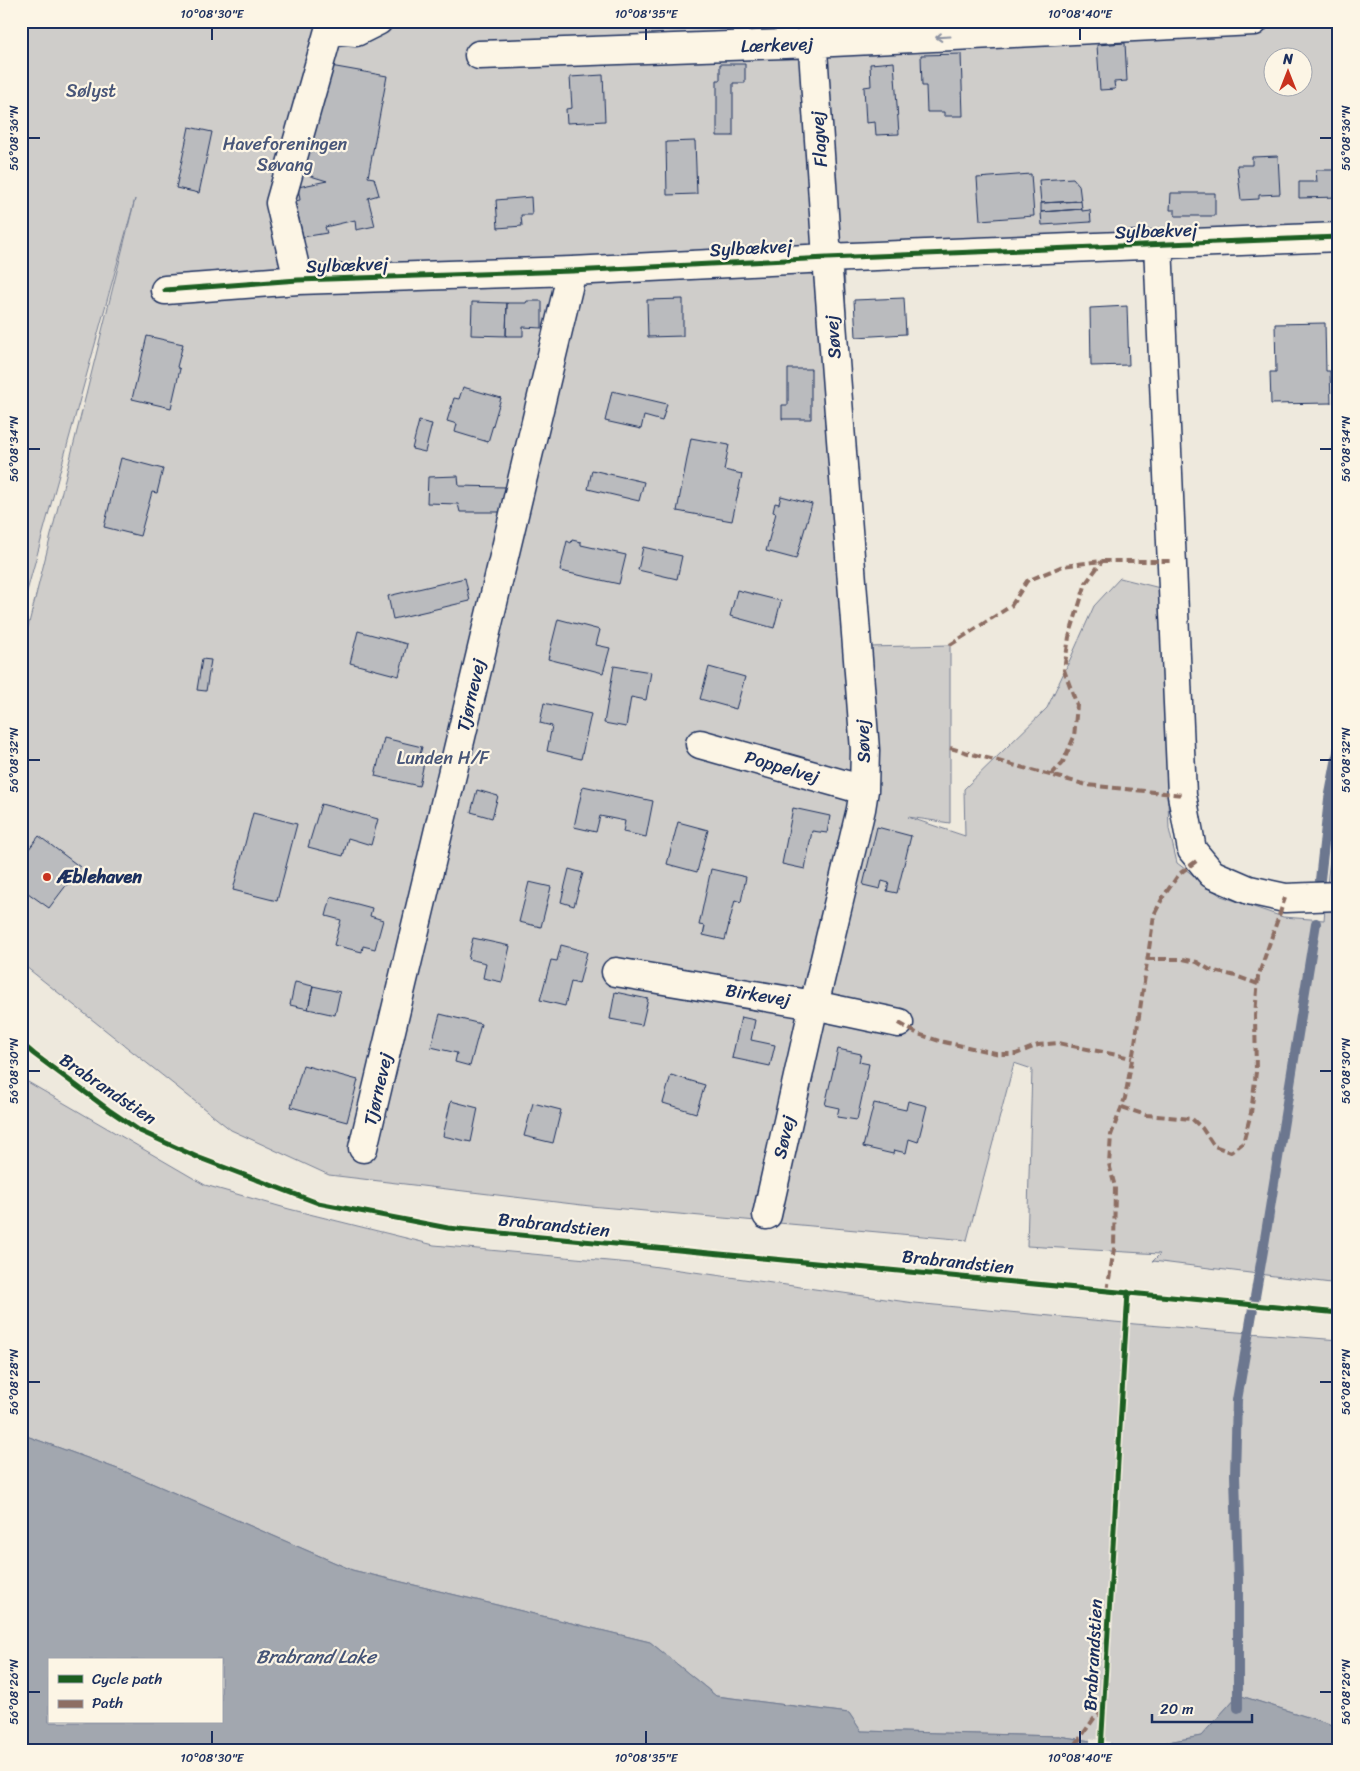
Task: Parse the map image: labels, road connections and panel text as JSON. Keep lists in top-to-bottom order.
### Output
{
  "streets": {
    "street": [
      "Lærkevej",
      "Flagvej",
      "Sylbækvej",
      "Søvej",
      "Tjørnevej",
      "Poppelvej",
      "Birkevej"
    ],
    "cycle path": ["Brabrandstien"]
  },
  "crossings": [
    ["Lærkevej", "Flagvej"],
    ["Flagvej", "Sylbækvej"],
    ["Flagvej", "Søvej"],
    ["Sylbækvej", "Søvej"],
    ["Sylbækvej", "Tjørnevej"],
    ["Søvej", "Poppelvej"],
    ["Søvej", "Birkevej"]
  ],
  "one_way": ["Lærkevej"],
  "water": ["Brabrand Lake"],
  "parks": ["Sølyst", "Haveforeningen Søvang", "Lunden H/F"],
  "places": ["Æblehaven"],
  "legend": ["Cycle path", "Path"],
  "scale_bar": "20 m",
  "north": "top",
  "coordinates": [
    "10°08'30\"E",
    "10°08'35\"E",
    "10°08'40\"E",
    "56°08'36\"N",
    "56°08'34\"N",
    "56°08'32\"N",
    "56°08'30\"N",
    "56°08'28\"N",
    "56°08'26\"N"
  ]
}
